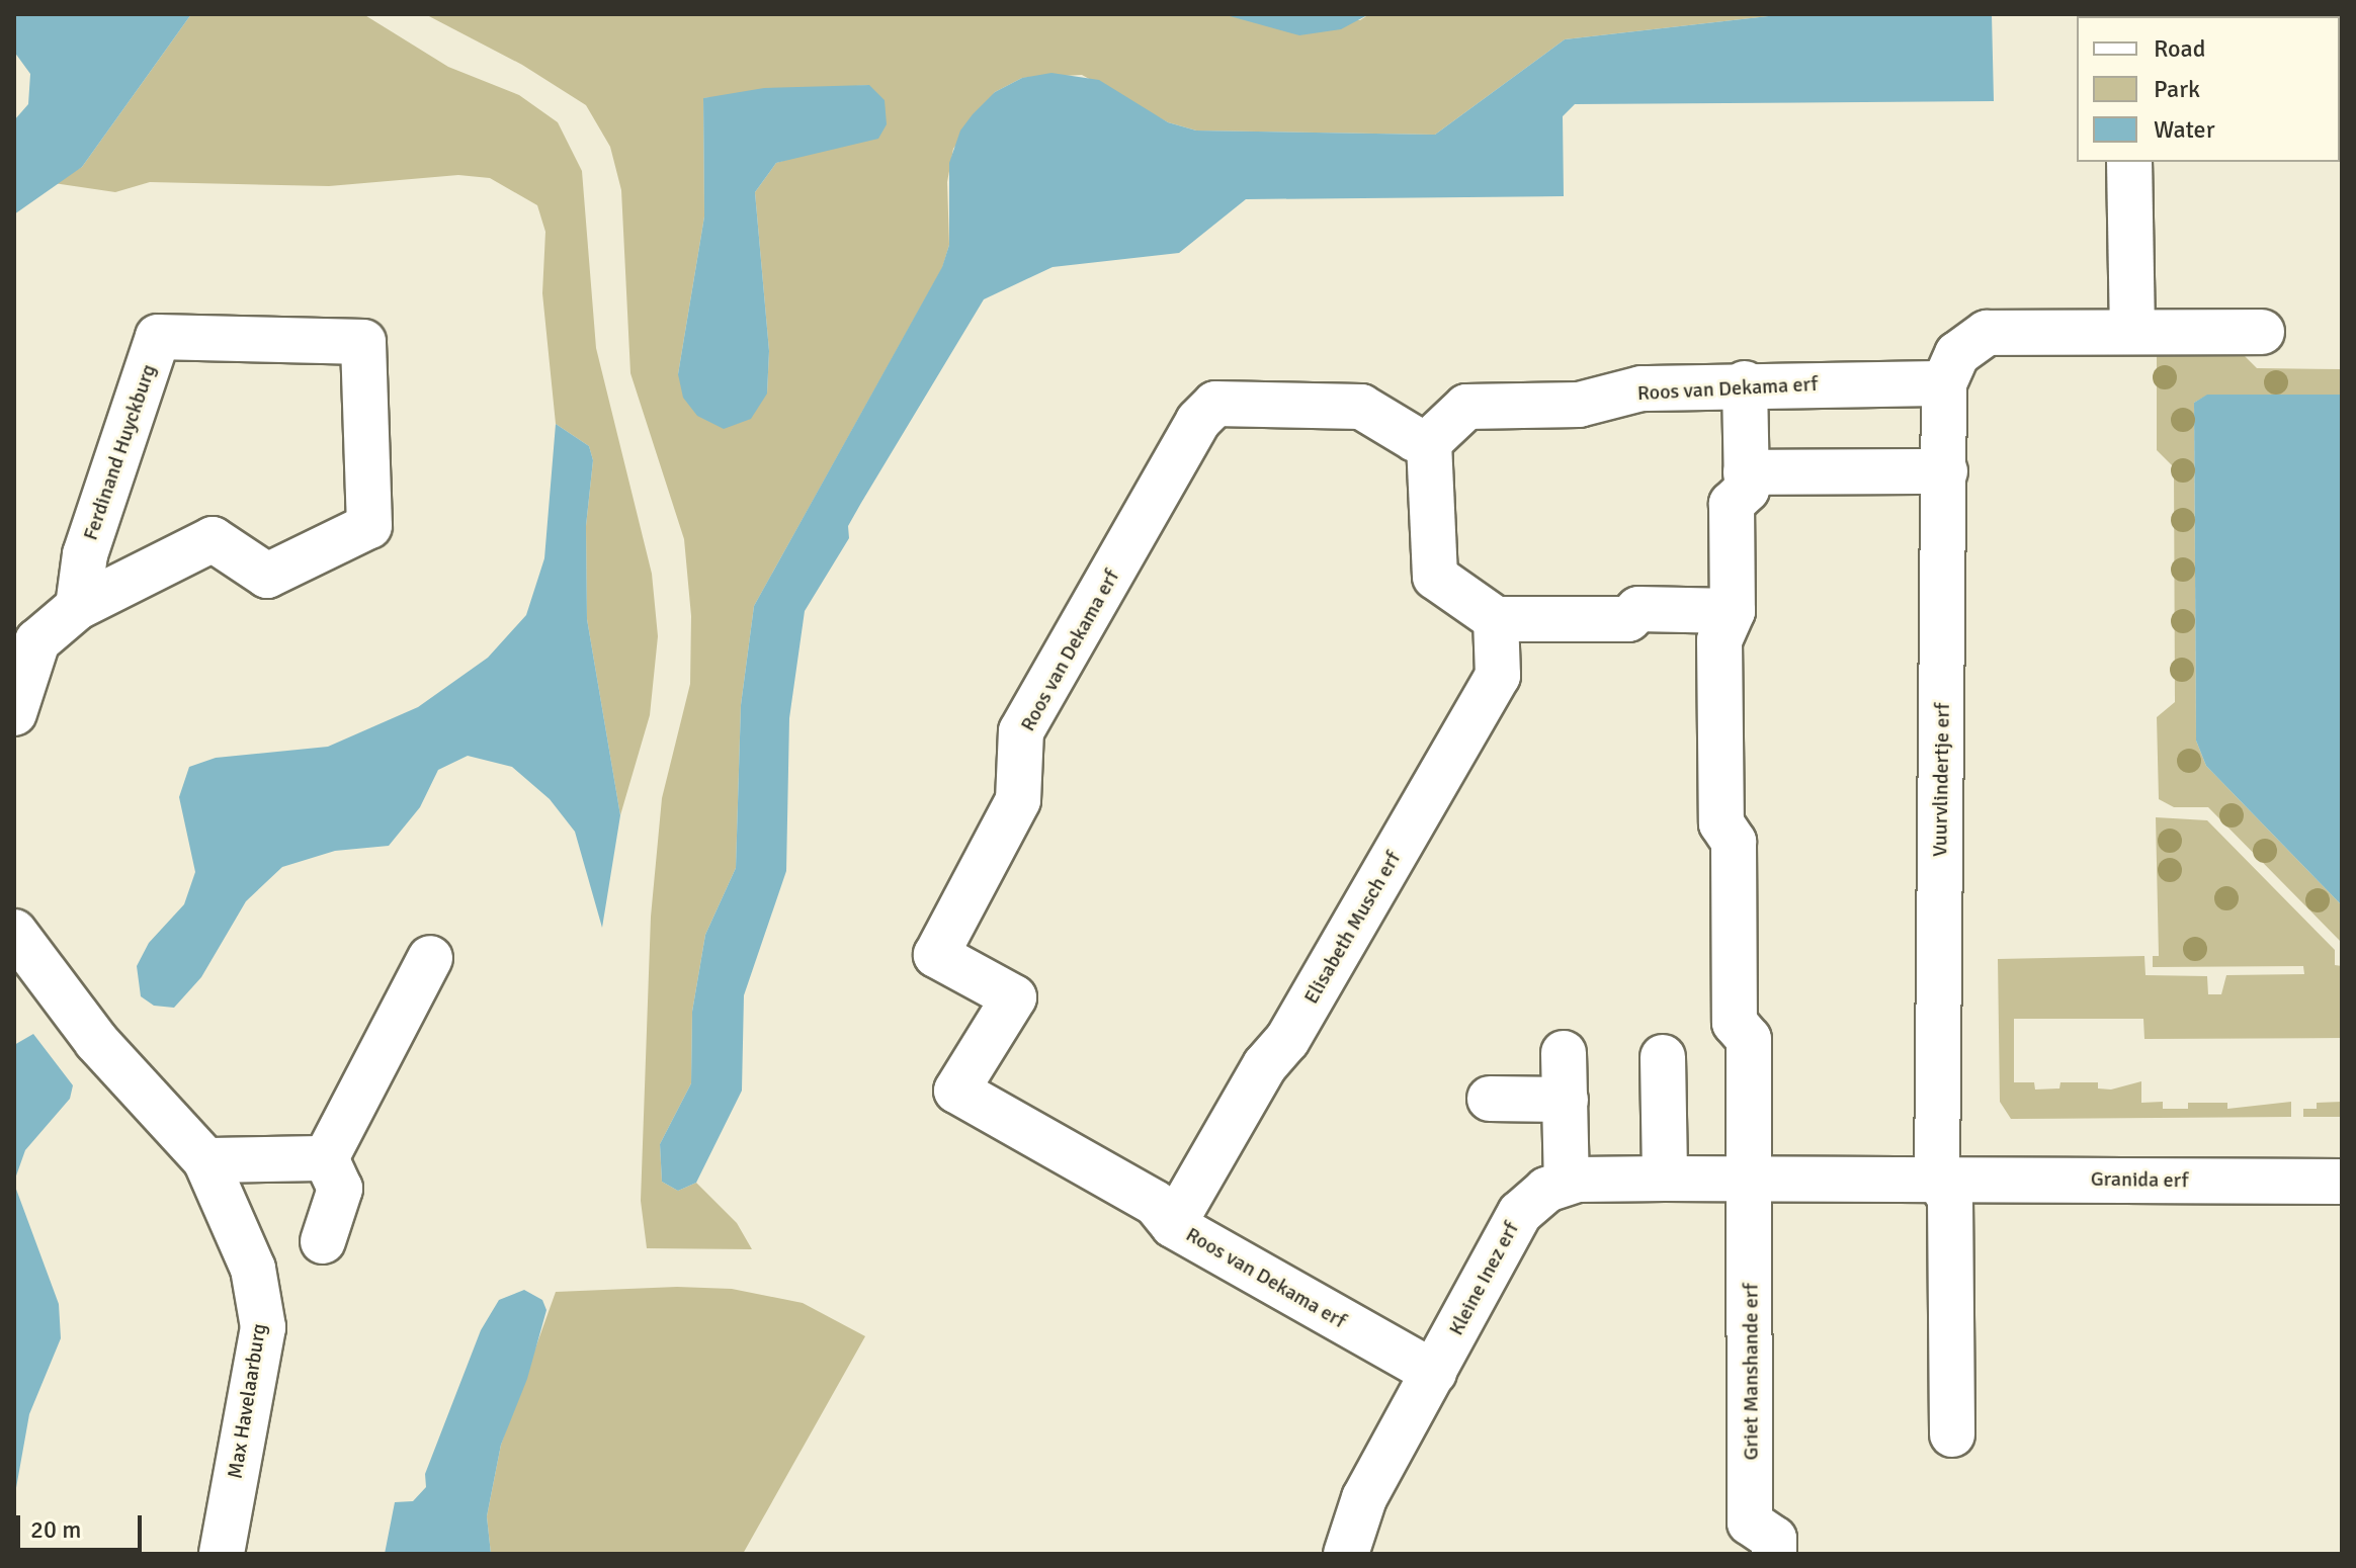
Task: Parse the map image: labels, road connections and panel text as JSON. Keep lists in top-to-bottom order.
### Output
{
  "streets": {
    "street": [
      "Roos van Dekama erf",
      "Ferdinand Huyckburg",
      "Vuurvlindertje erf",
      "Elisabeth Musch erf",
      "Granida erf",
      "Kleine Inez erf",
      "Griet Manshande erf",
      "Max Havelaarburg"
    ]
  },
  "crossings": [
    ["Roos van Dekama erf", "Vuurvlindertje erf"],
    ["Roos van Dekama erf", "Elisabeth Musch erf"],
    ["Roos van Dekama erf", "Kleine Inez erf"],
    ["Vuurvlindertje erf", "Granida erf"],
    ["Vuurvlindertje erf", "Kleine Inez erf"],
    ["Granida erf", "Kleine Inez erf"],
    ["Kleine Inez erf", "Griet Manshande erf"]
  ],
  "legend": ["Road", "Park", "Water"],
  "scale_bar": "20 m"
}
